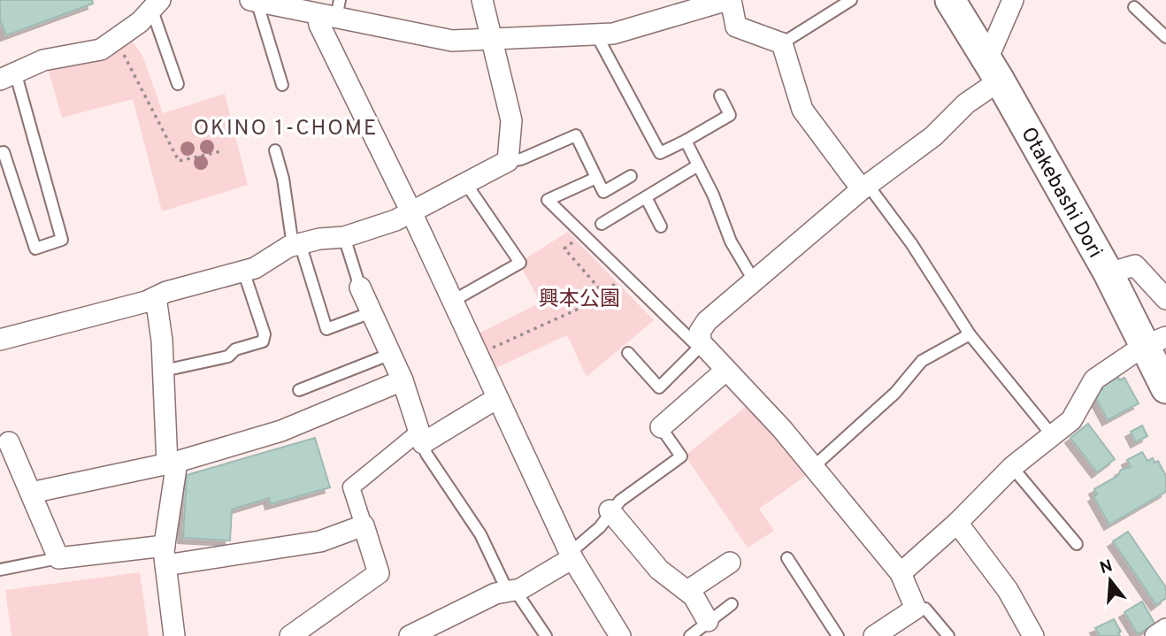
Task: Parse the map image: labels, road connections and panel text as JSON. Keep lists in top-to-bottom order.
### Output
{
  "streets": {
    "main road": ["Otakebashi Dori"]
  },
  "districts": ["OKINO 1-CHOME"],
  "parks": ["興本公園"],
  "north": "top"
}
